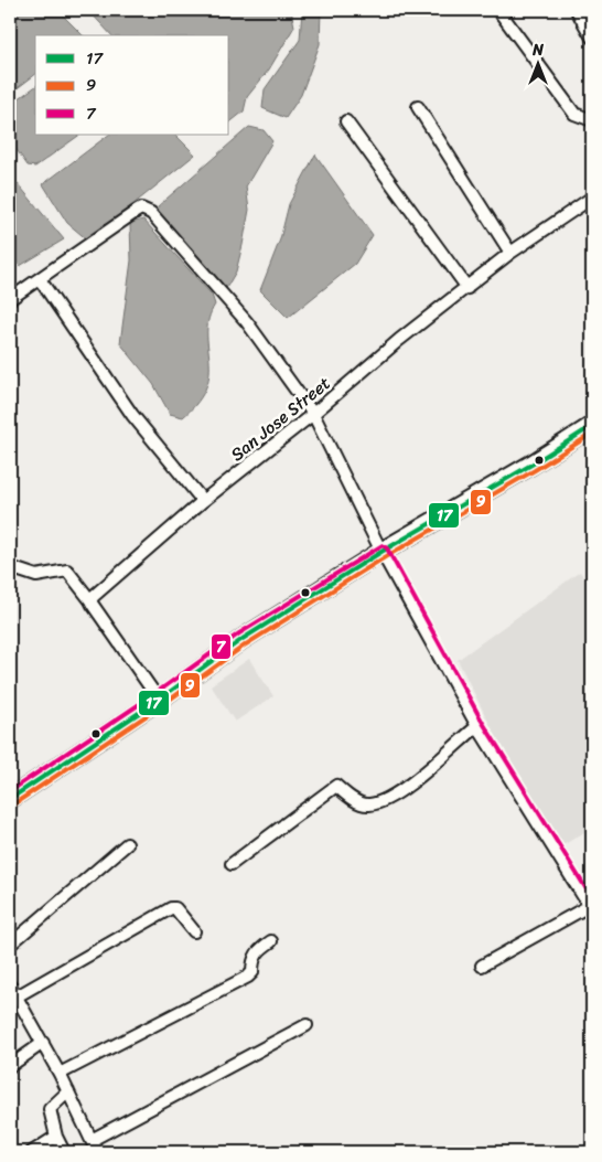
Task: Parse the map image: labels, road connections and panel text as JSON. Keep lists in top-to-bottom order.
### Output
{
  "streets": {
    "street": ["San Jose Street"]
  },
  "lines": ["transit line 17", "transit line 9", "transit line 7"],
  "legend": ["17", "9", "7"],
  "north": "top"
}
